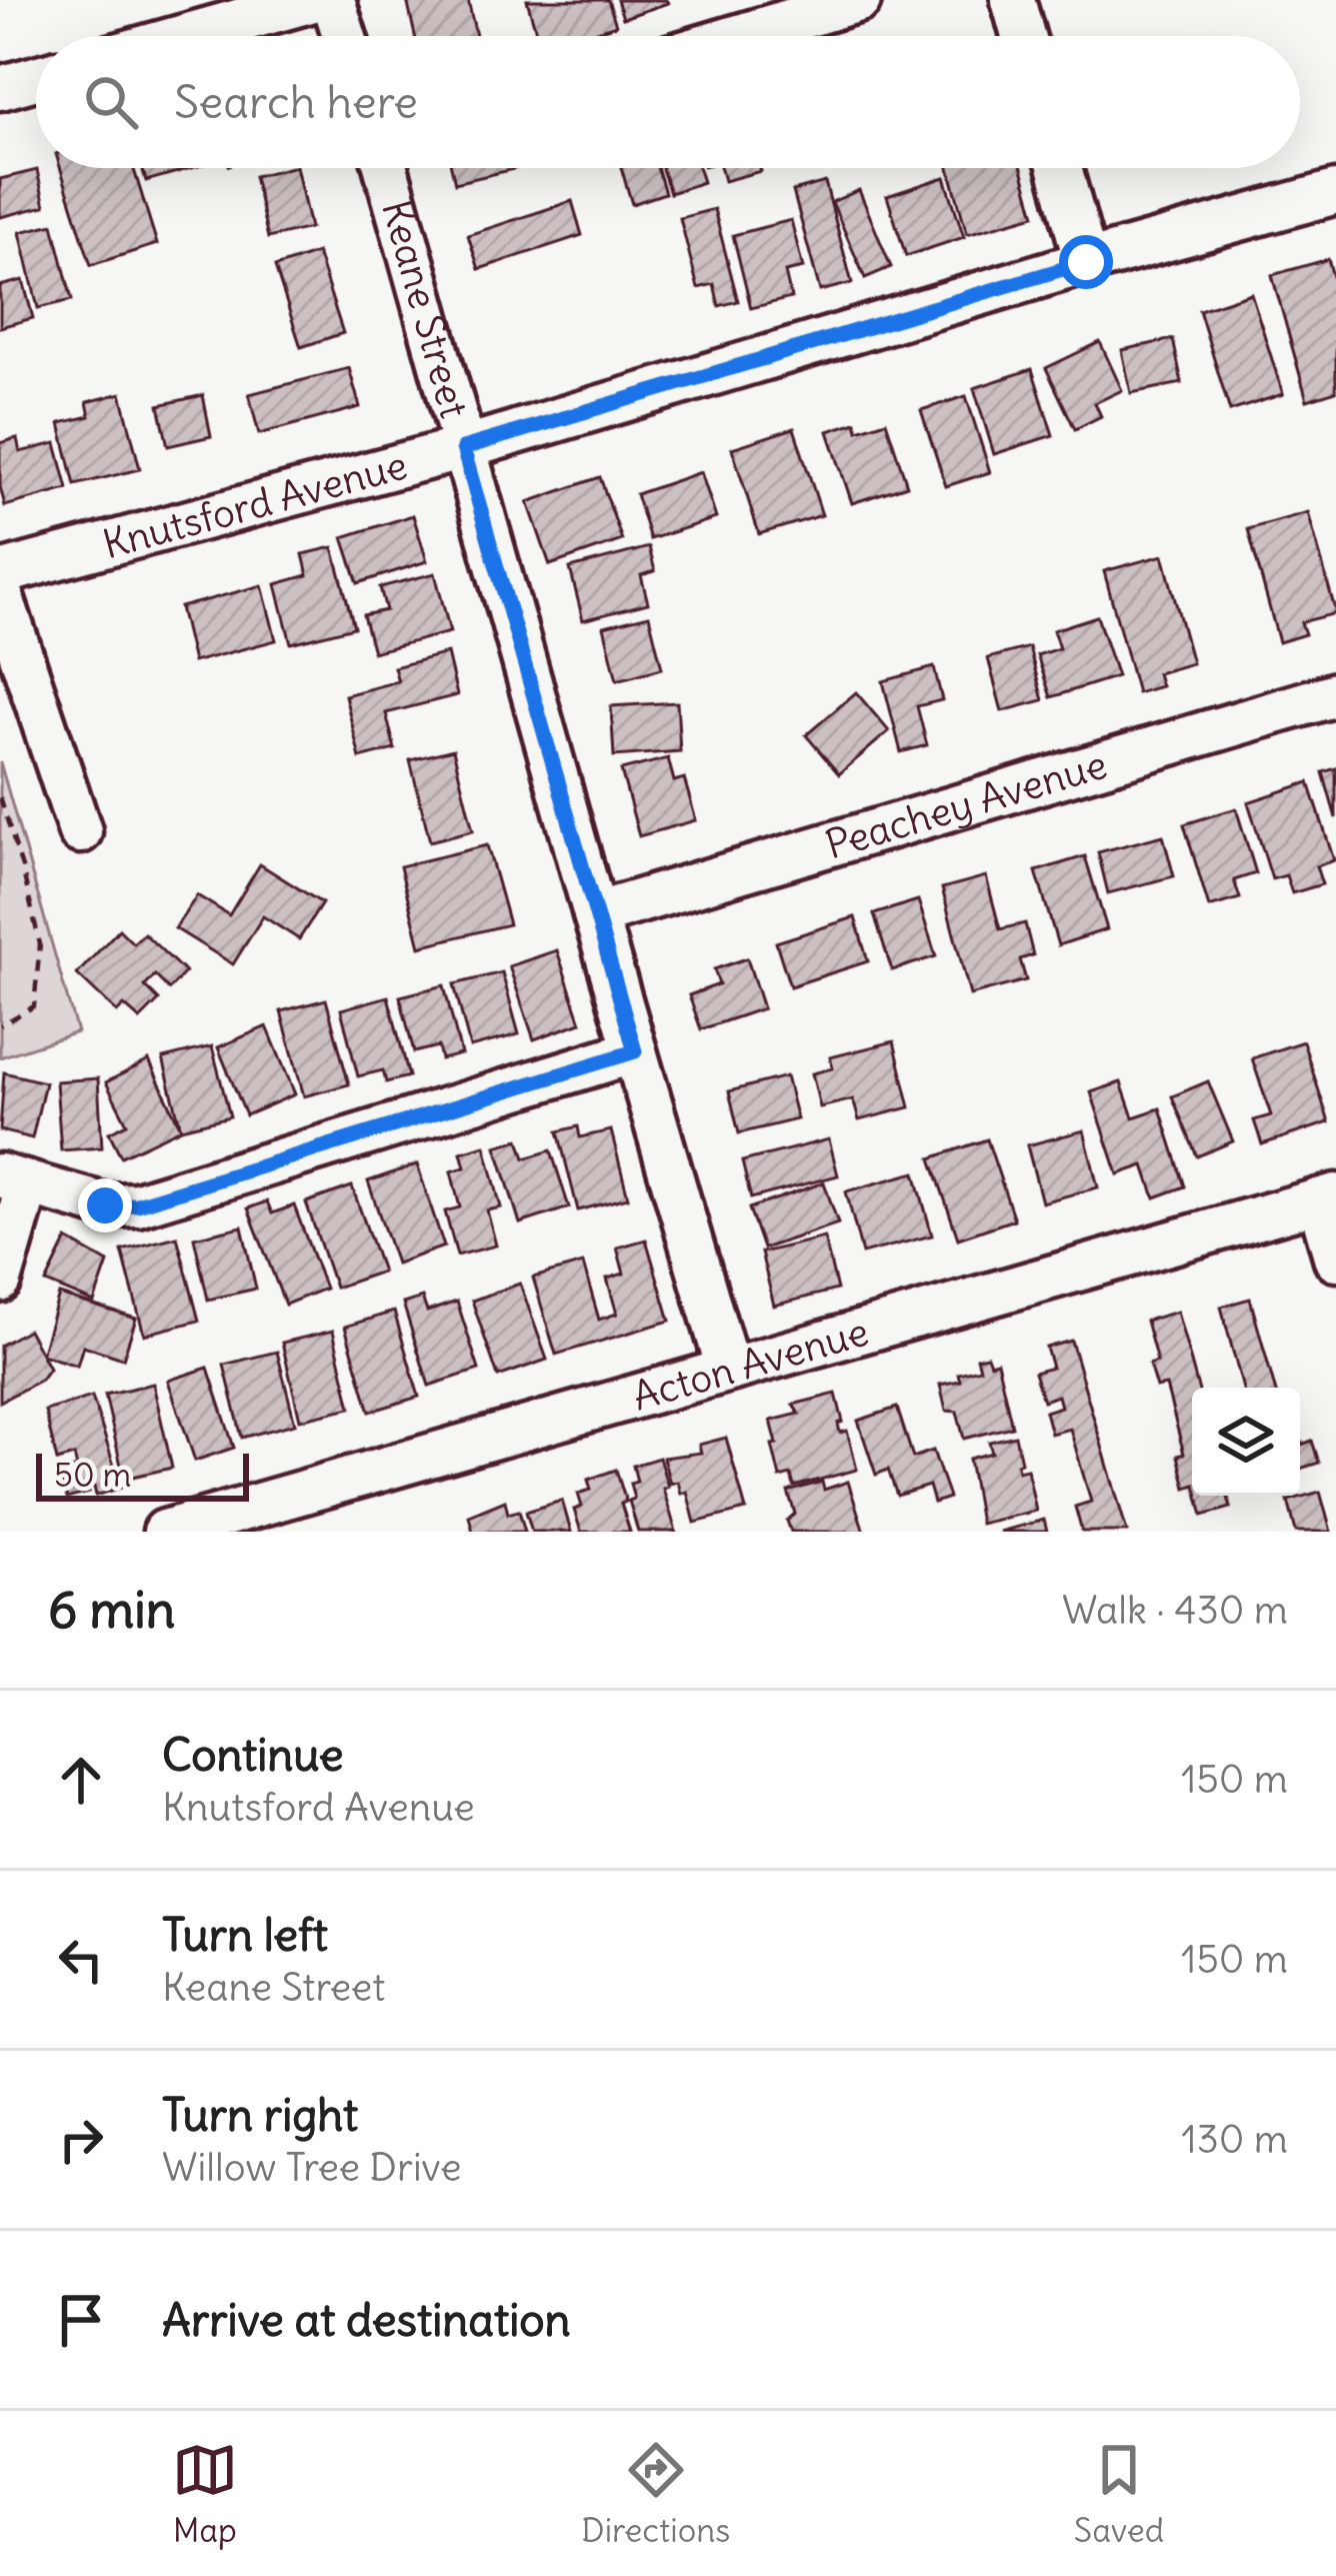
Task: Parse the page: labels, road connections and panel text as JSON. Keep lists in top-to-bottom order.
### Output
{
  "streets": {
    "street": [
      "Keane Street",
      "Knutsford Avenue",
      "Peachey Avenue",
      "Acton Avenue"
    ]
  },
  "crossings": [
    ["Keane Street", "Knutsford Avenue"],
    ["Keane Street", "Peachey Avenue"],
    ["Keane Street", "Acton Avenue"]
  ],
  "scale_bar": "50 m",
  "page": {
    "search": "Search here",
    "scale": "50 m",
    "heading": ["6 min", "Walk · 430 m"],
    "list": [
      ["Continue", "Knutsford Avenue", "150 m"],
      ["Turn left", "Keane Street", "150 m"],
      ["Turn right", "Willow Tree Drive", "130 m"],
      "Arrive at destination"
    ],
    "nav": ["Map", "Directions", "Saved"]
  }
}
